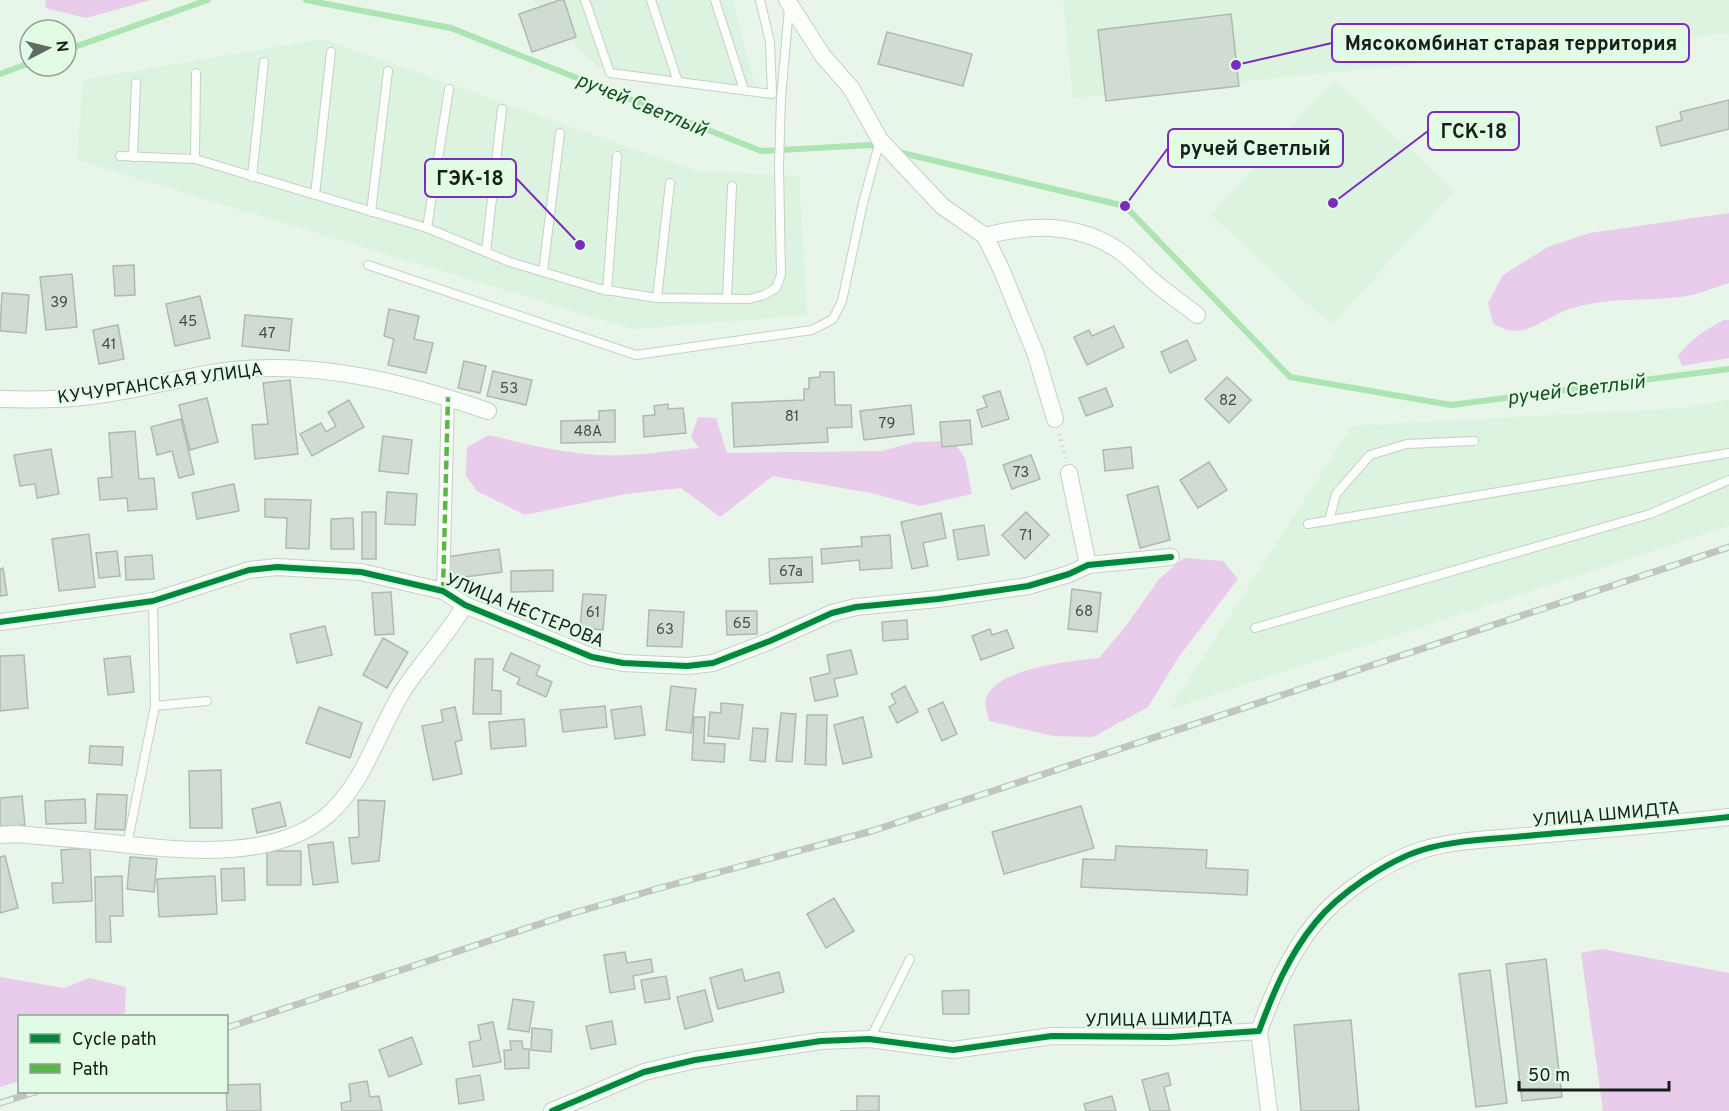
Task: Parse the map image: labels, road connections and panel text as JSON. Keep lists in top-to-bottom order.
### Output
{
  "streets": {
    "street": ["КУЧУРГАНСКАЯ УЛИЦА", "УЛИЦА НЕСТЕРОВА", "УЛИЦА ШМИДТА"]
  },
  "water": ["ручей Светлый"],
  "places": [
    "Мясокомбинат старая территория",
    "ГСК-18",
    "ручей Светлый",
    "ГЭК-18"
  ],
  "house_numbers": [
    "39",
    "45",
    "47",
    "41",
    "53",
    "82",
    "81",
    "79",
    "48А",
    "73",
    "71",
    "67а",
    "68",
    "61",
    "65",
    "63"
  ],
  "legend": ["Cycle path", "Path"],
  "scale_bar": "50 m",
  "north": "right"
}
